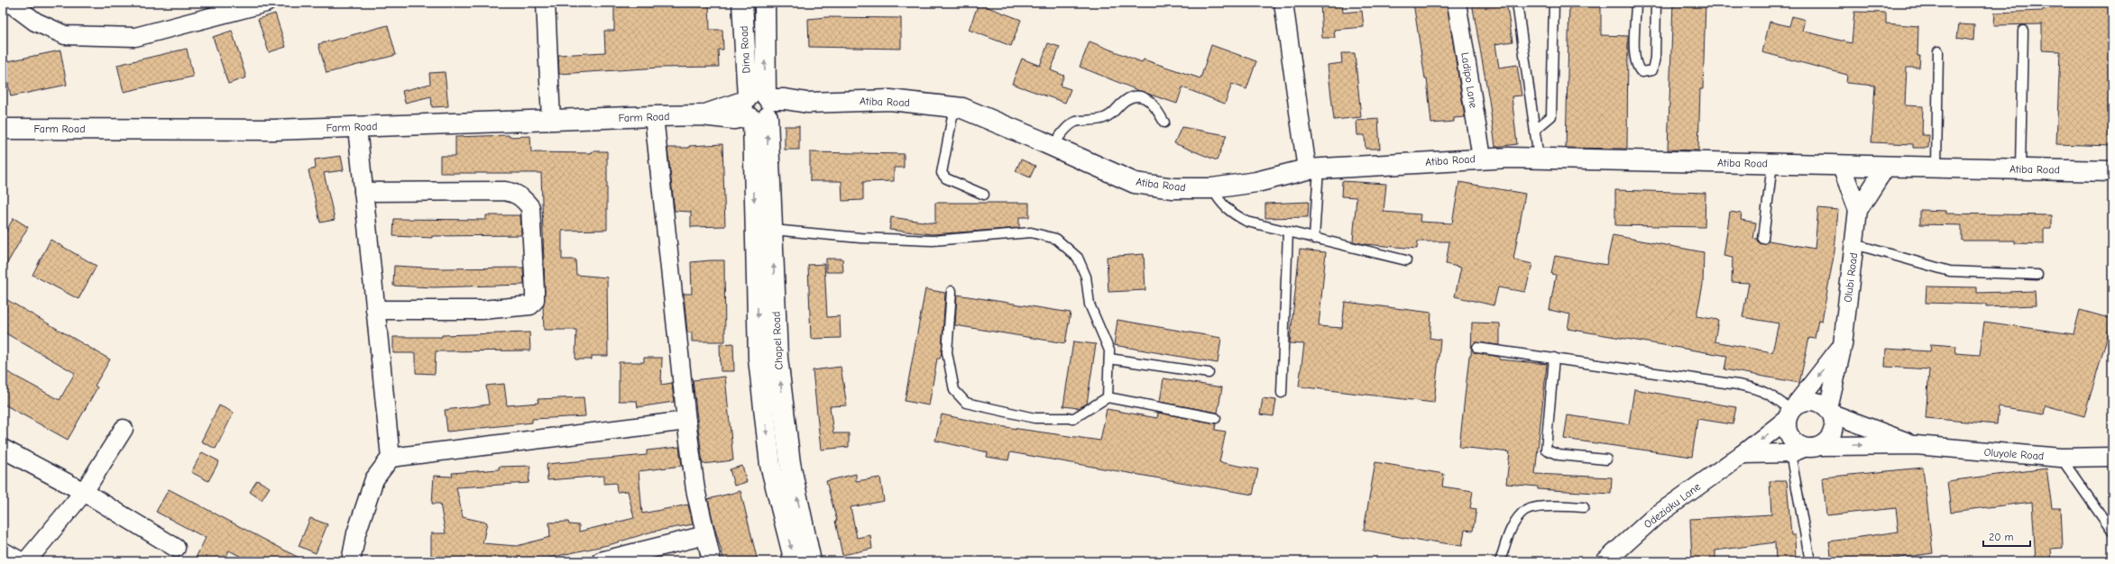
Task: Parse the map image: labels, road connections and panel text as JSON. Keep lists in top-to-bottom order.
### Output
{
  "streets": {
    "street": [
      "Dina Road",
      "Ladipo Lane",
      "Atiba Road",
      "Farm Road",
      "Olubi Road",
      "Chapel Road",
      "Oluyole Road",
      "Odeziaku Lane"
    ]
  },
  "crossings": [
    ["Dina Road", "Atiba Road"],
    ["Dina Road", "Farm Road"],
    ["Dina Road", "Chapel Road"],
    ["Ladipo Lane", "Atiba Road"],
    ["Atiba Road", "Farm Road"],
    ["Atiba Road", "Olubi Road"],
    ["Atiba Road", "Chapel Road"],
    ["Farm Road", "Chapel Road"],
    ["Olubi Road", "Oluyole Road"],
    ["Olubi Road", "Odeziaku Lane"],
    ["Oluyole Road", "Odeziaku Lane"]
  ],
  "scale_bar": "20 m"
}
